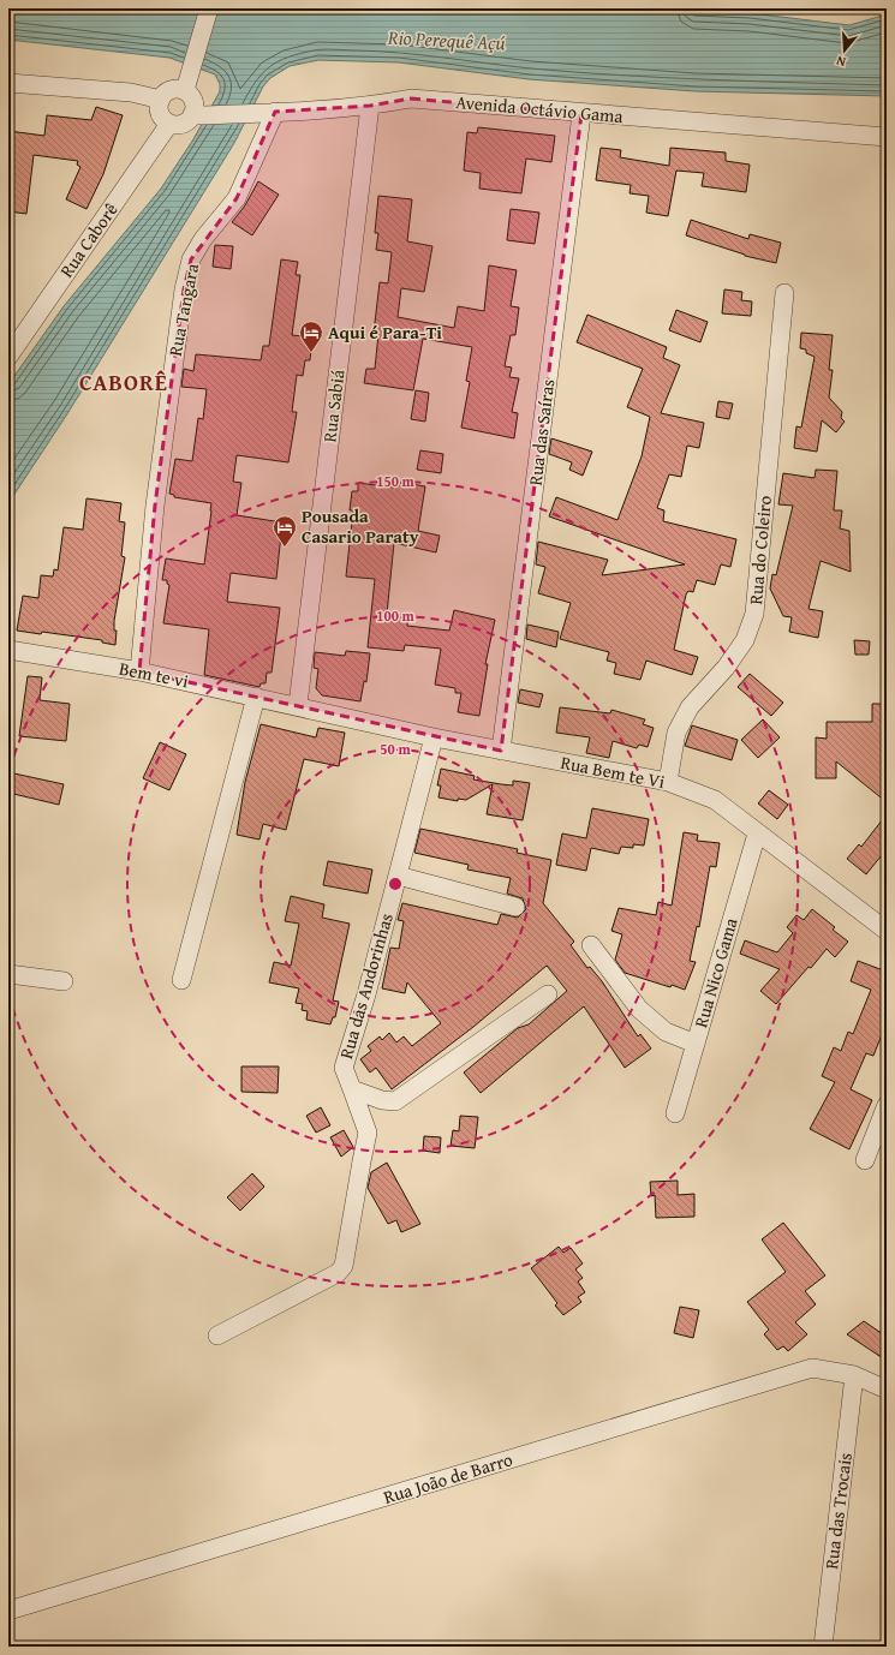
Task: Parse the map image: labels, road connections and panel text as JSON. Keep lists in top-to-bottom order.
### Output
{
  "streets": {
    "street": [
      "Avenida Octávio Gama",
      "Rua Caborê",
      "Rua Tangara",
      "Rua Sabiá",
      "Rua das Saíras",
      "Rua do Coleiro",
      "Bem te vi",
      "Rua Bem te Vi",
      "Rua Nico Gama",
      "Rua das Andorinhas",
      "Rua João de Barro",
      "Rua das Trocais"
    ]
  },
  "crossings": [
    ["Avenida Octávio Gama", "Rua Caborê"],
    ["Avenida Octávio Gama", "Rua Tangara"],
    ["Avenida Octávio Gama", "Rua Sabiá"],
    ["Avenida Octávio Gama", "Rua das Saíras"],
    ["Rua Tangara", "Bem te vi"],
    ["Rua Sabiá", "Bem te vi"],
    ["Rua Sabiá", "Rua Bem te Vi"],
    ["Rua das Saíras", "Rua Bem te Vi"],
    ["Rua do Coleiro", "Rua Bem te Vi"],
    ["Bem te vi", "Rua Bem te Vi"],
    ["Rua Bem te Vi", "Rua Nico Gama"],
    ["Rua Bem te Vi", "Rua das Andorinhas"],
    ["Rua João de Barro", "Rua das Trocais"]
  ],
  "districts": ["CABORÊ"],
  "water": ["Rio Perequê Açú"],
  "places": {
    "hotel": ["Aqui é Para-Ti", "Pousada Casario Paraty"]
  },
  "north": "bottom",
  "rings": ["150 m", "100 m", "50 m"]
}
